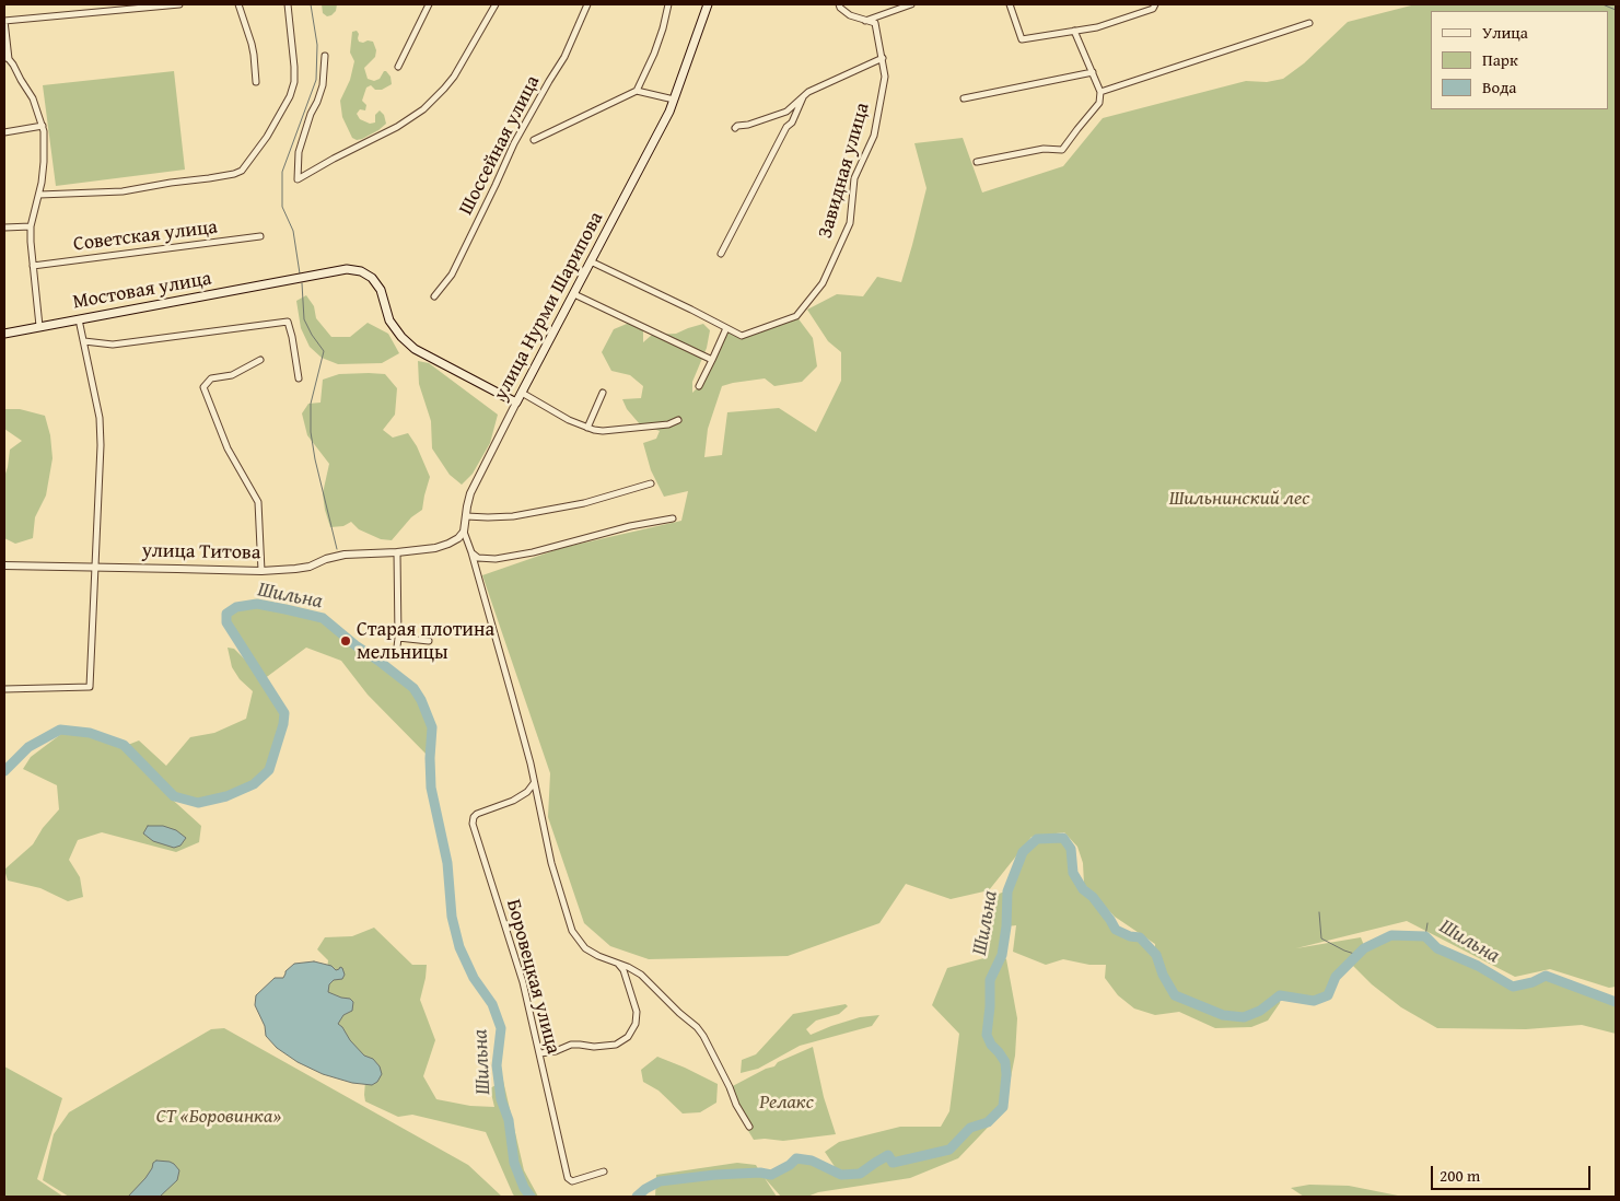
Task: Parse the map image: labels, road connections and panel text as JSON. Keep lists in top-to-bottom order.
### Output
{
  "streets": {
    "main road": ["Мостовая улица", "улица Нурми Шарипова"],
    "street": [
      "Шоссейная улица",
      "Завидная улица",
      "Советская улица",
      "улица Титова",
      "Боровецкая улица"
    ]
  },
  "crossings": [
    ["Завидная улица", "улица Нурми Шарипова"],
    ["Мостовая улица", "улица Нурми Шарипова"],
    ["улица Нурми Шарипова", "улица Титова"]
  ],
  "water": ["Шильна"],
  "parks": ["Шильнинский лес", "Релакс", "СТ «Боровинка»"],
  "places": ["Старая плотина мельницы"],
  "legend": ["Улица", "Парк", "Вода"],
  "scale_bar": "200 m"
}
